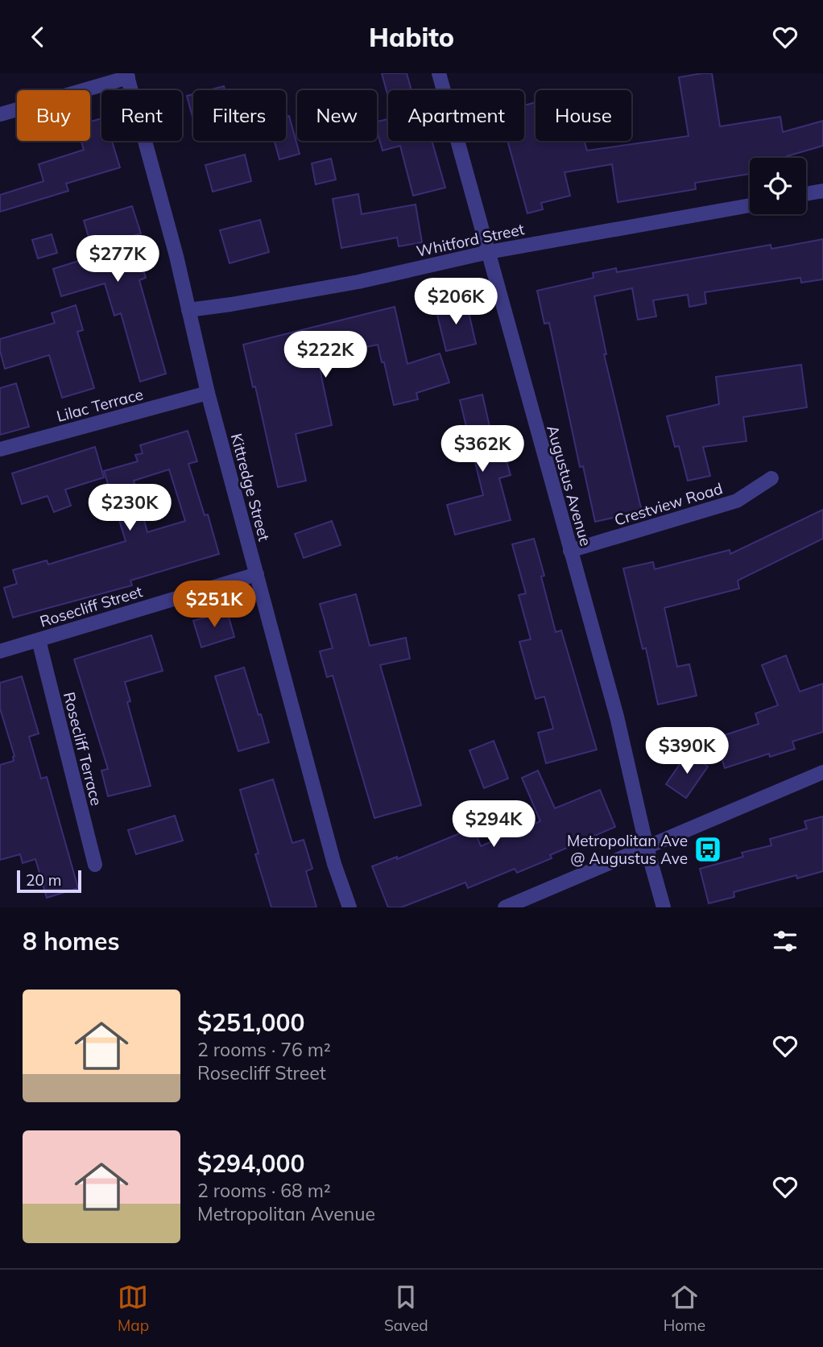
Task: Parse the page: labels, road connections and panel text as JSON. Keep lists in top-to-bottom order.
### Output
{
  "streets": {
    "street": [
      "Whitford Street",
      "Lilac Terrace",
      "Augustus Avenue",
      "Kittredge Street",
      "Crestview Road",
      "Rosecliff Street",
      "Rosecliff Terrace"
    ]
  },
  "crossings": [
    ["Whitford Street", "Augustus Avenue"],
    ["Whitford Street", "Kittredge Street"],
    ["Lilac Terrace", "Kittredge Street"],
    ["Augustus Avenue", "Crestview Road"],
    ["Kittredge Street", "Rosecliff Street"],
    ["Rosecliff Street", "Rosecliff Terrace"]
  ],
  "places": {
    "bus stop": ["Metropolitan Ave @ Augustus Ave"]
  },
  "scale_bar": "20 m",
  "page": {
    "header": "Habito",
    "chip": [
      "Buy",
      "Rent",
      "Filters",
      "New",
      "Apartment",
      "House"
    ],
    "price": [
      "$277K",
      "$206K",
      "$222K",
      "$362K",
      "$230K",
      "$251K",
      "$390K",
      "$294K"
    ],
    "scale": "20 m",
    "heading": "8 homes",
    "list": [
      {
        "name": "$251,000",
        "note": "2 rooms · 76 m² · Rosecliff Street"
      },
      {
        "name": "$294,000",
        "note": "2 rooms · 68 m² · Metropolitan Avenue"
      }
    ],
    "tabs": ["Map", "Saved", "Home"]
  }
}
